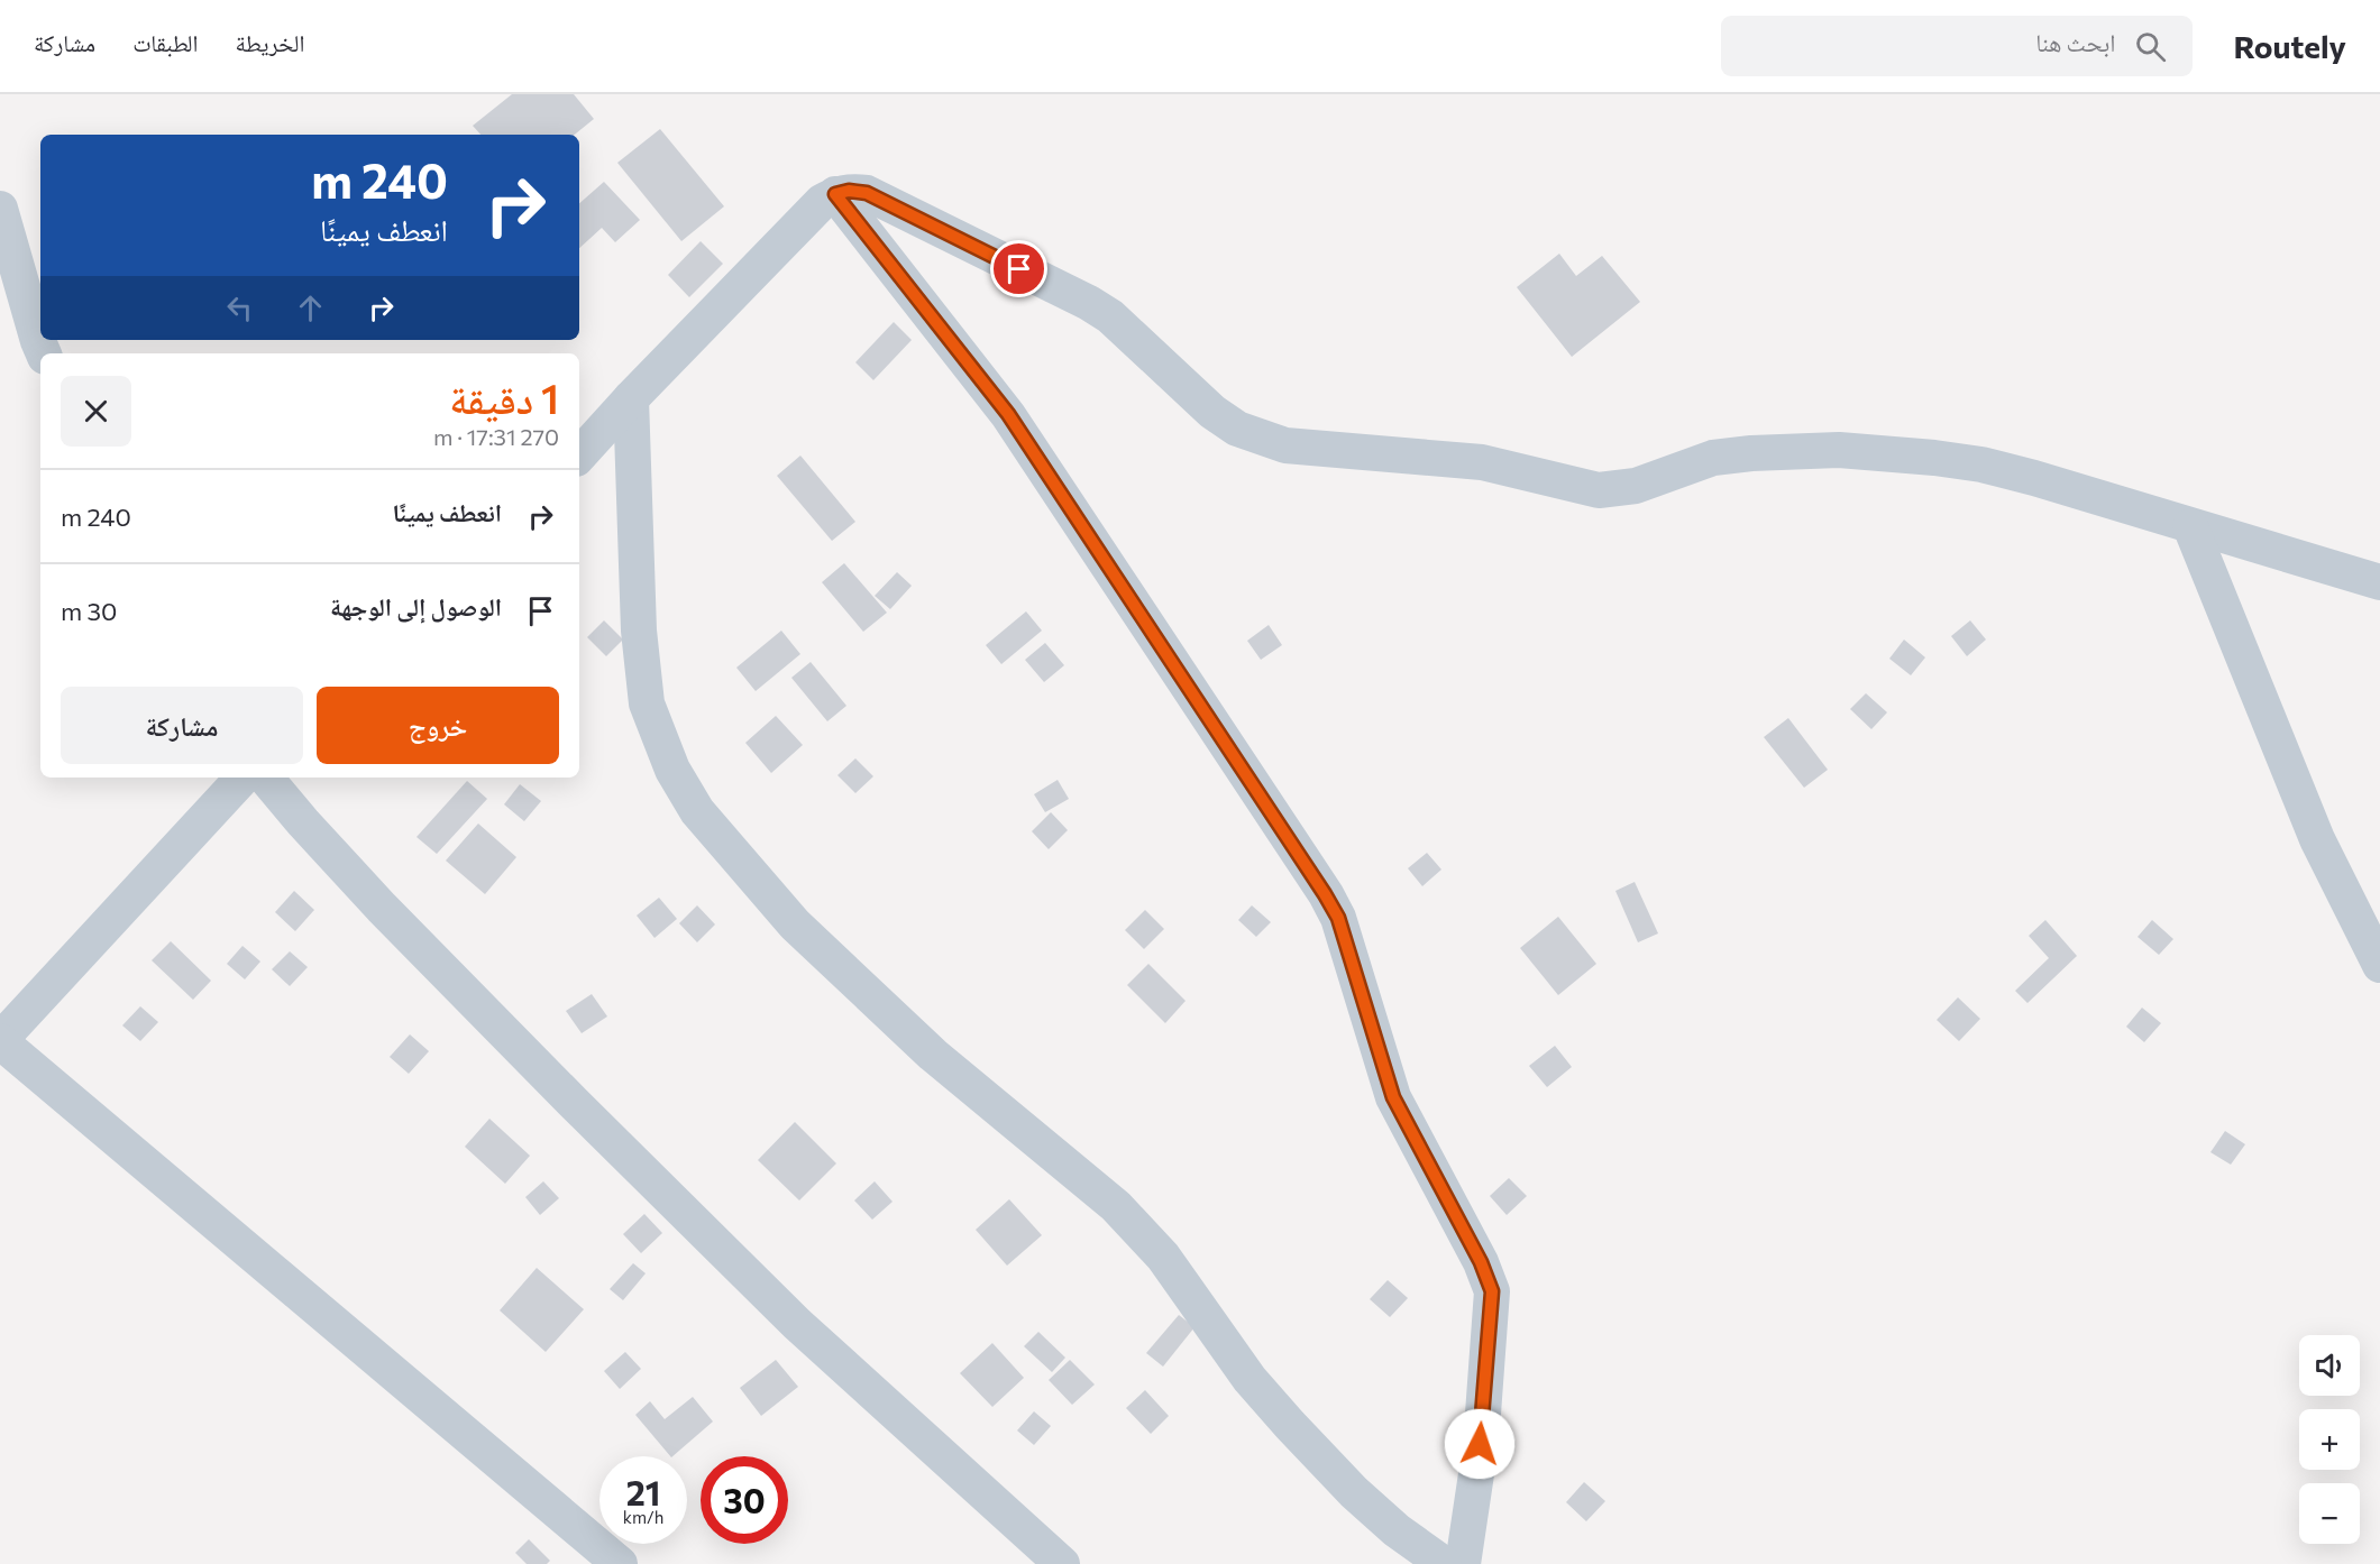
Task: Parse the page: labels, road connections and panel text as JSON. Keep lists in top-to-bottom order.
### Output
{
  "page": {
    "header": "Routely",
    "search": "ابحث هنا",
    "nav": ["الخريطة", "الطبقات", "مشاركة"],
    "turn": ["240 m", "انعطف يمينًا"],
    "heading": ["1 دقيقة", "270 m · 17:31"],
    "list": [
      {
        "name": "انعطف يمينًا",
        "value": "240 m"
      },
      {
        "name": "الوصول إلى الوجهة",
        "value": "30 m"
      }
    ],
    "buttons": ["خروج", "مشاركة"],
    "map_buttons": ["+", "−"],
    "speed": "21 km/h",
    "limit": "30"
  }
}
